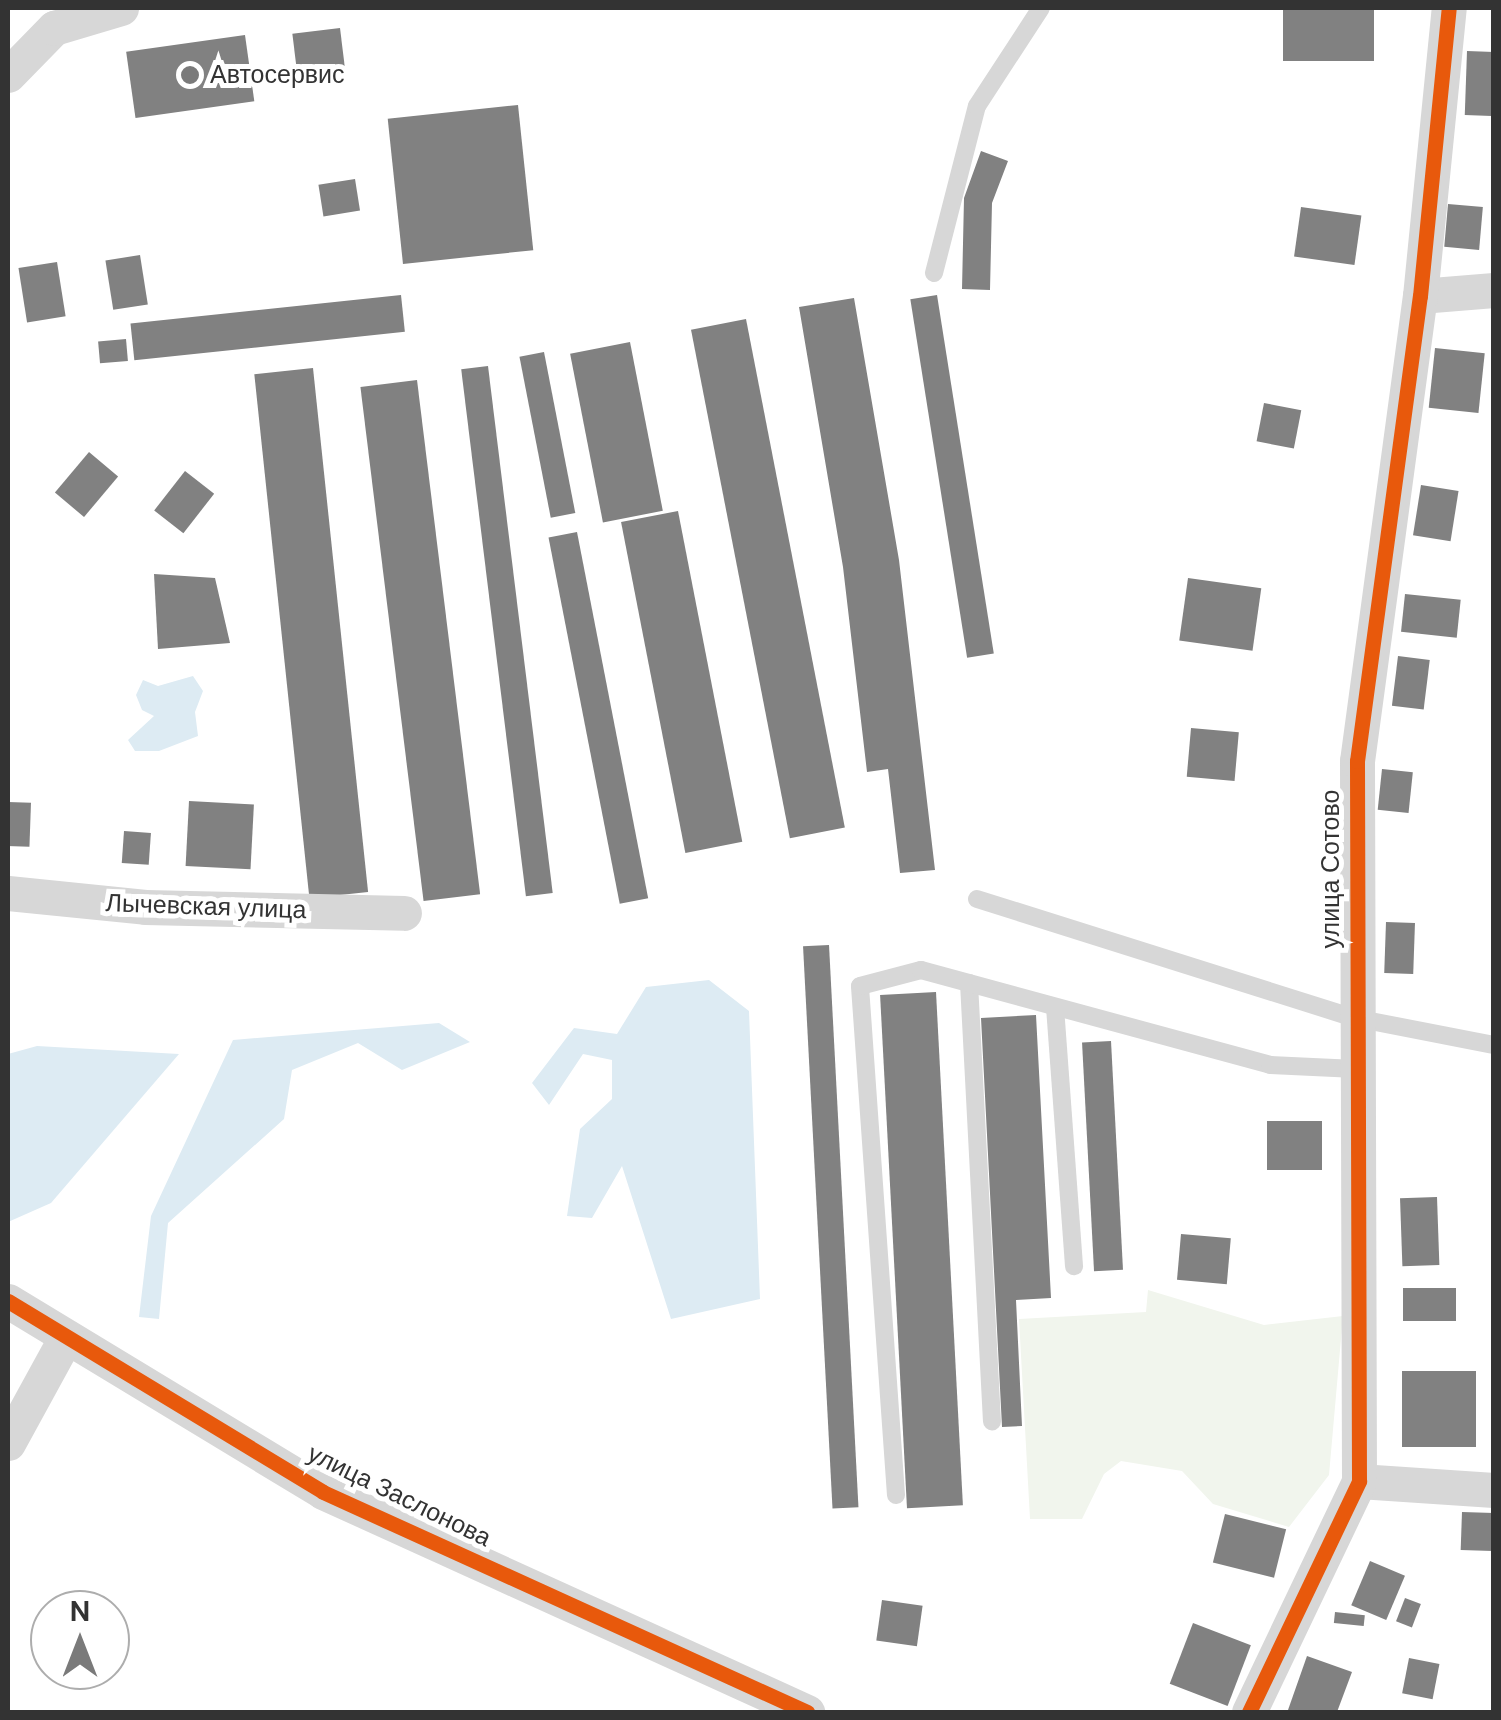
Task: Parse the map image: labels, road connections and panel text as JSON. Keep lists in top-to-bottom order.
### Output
{
  "streets": {
    "street": ["улица Сотово", "Лычевская улица", "улица Заслонова"]
  },
  "places": ["Автосервис"],
  "north": "top"
}
